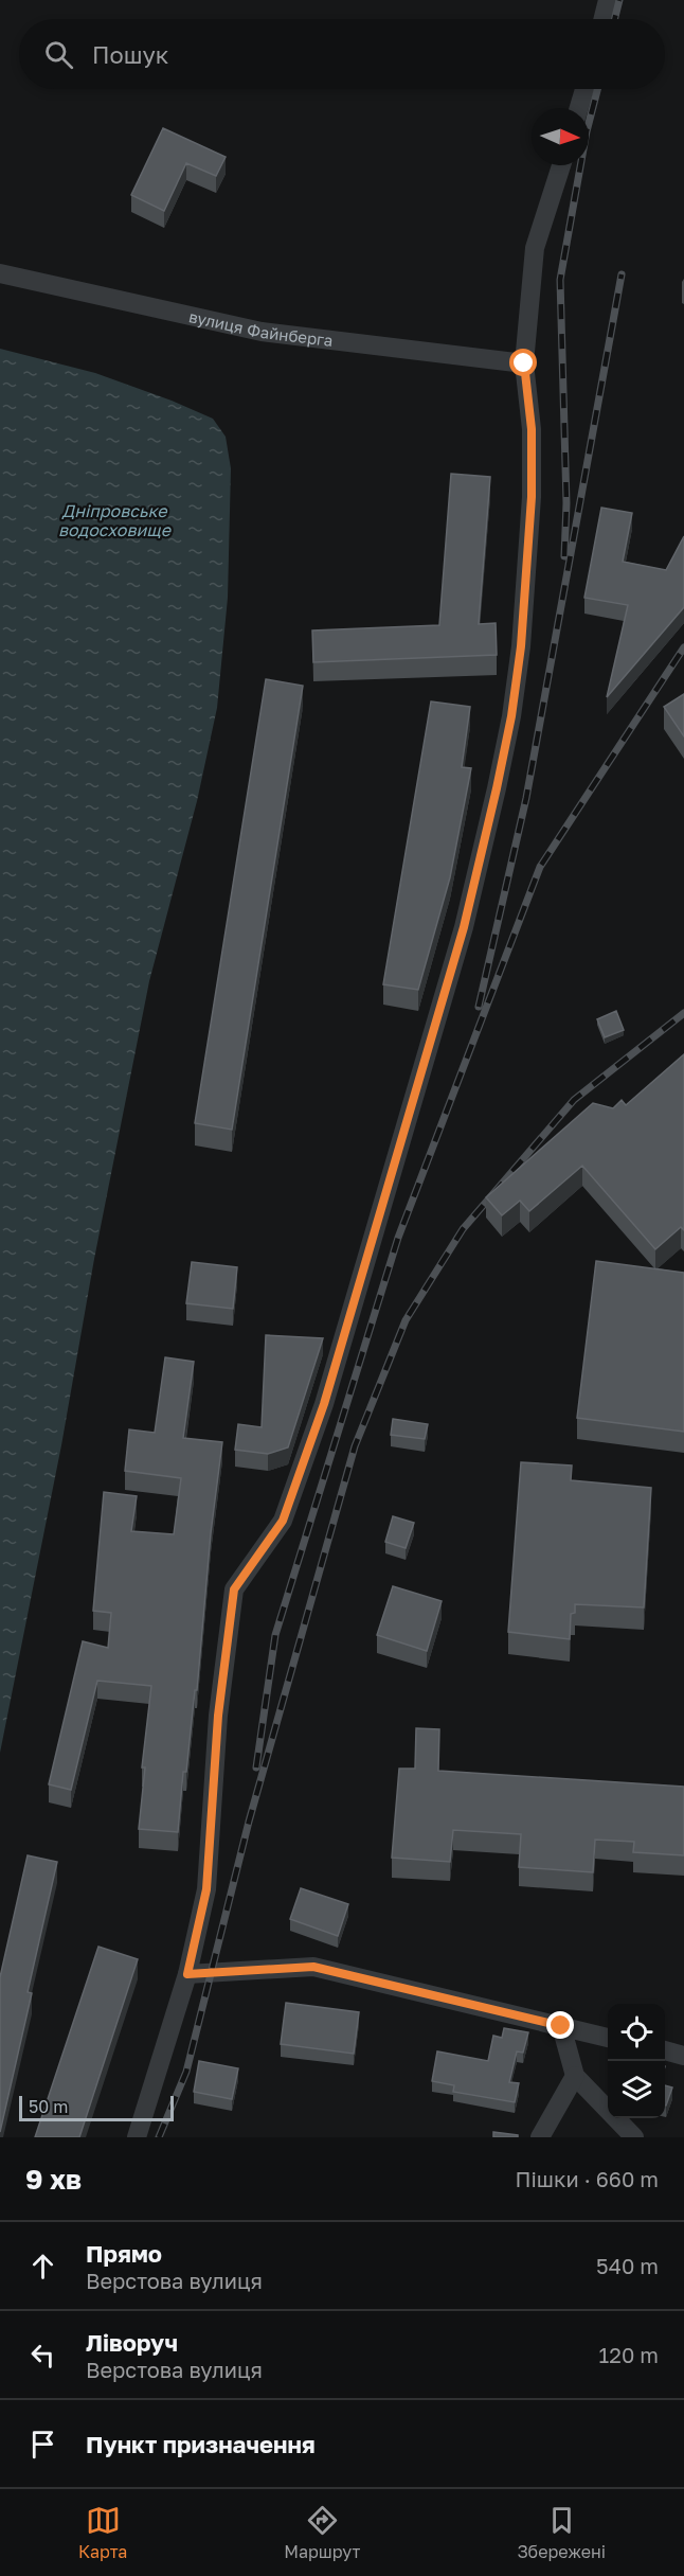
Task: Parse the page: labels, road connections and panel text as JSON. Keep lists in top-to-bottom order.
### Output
{
  "streets": {
    "street": ["вулиця Файнберга"]
  },
  "water": ["Дніпровське водосховище"],
  "scale_bar": "50 m",
  "north": "right",
  "page": {
    "search": "Пошук",
    "scale": "50 m",
    "heading": ["9 хв", "Пішки · 660 m"],
    "list": [
      ["Прямо", "Верстова вулиця", "540 m"],
      ["Ліворуч", "Верстова вулиця", "120 m"],
      "Пункт призначення"
    ],
    "nav": ["Карта", "Маршрут", "Збережені"]
  }
}
